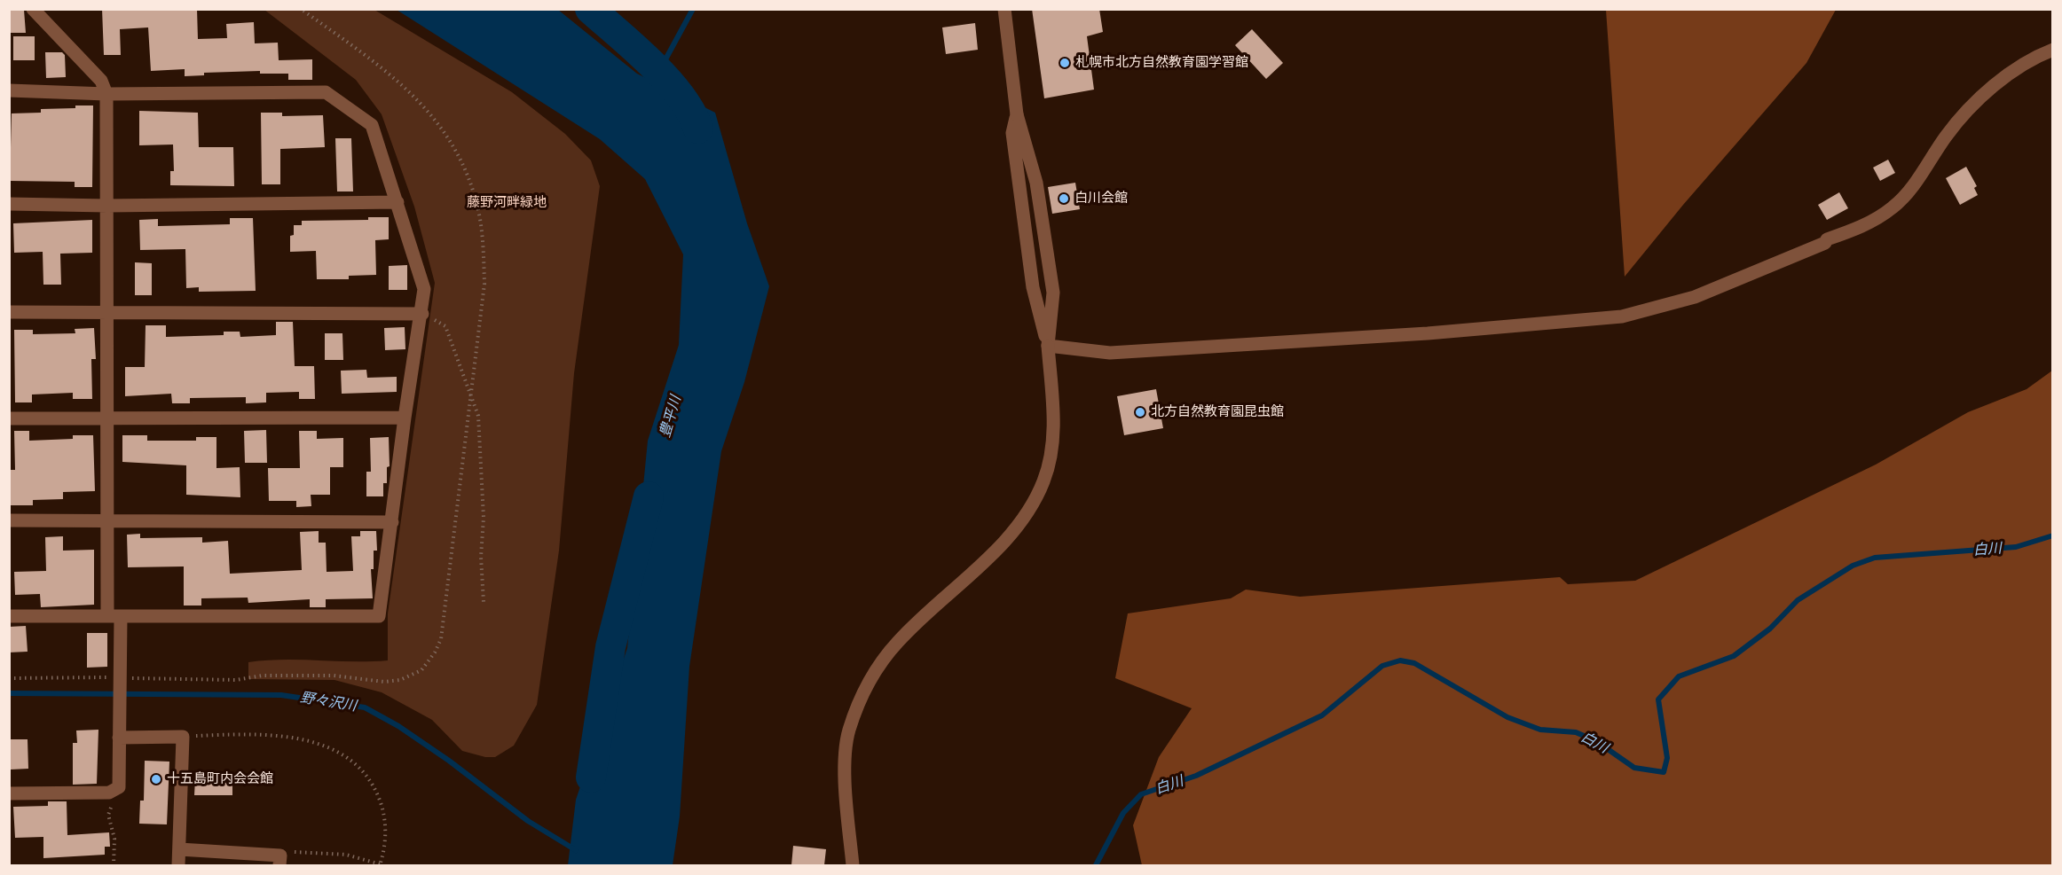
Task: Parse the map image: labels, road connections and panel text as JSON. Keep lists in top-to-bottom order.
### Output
{
  "water": ["豊平川", "白川", "野々沢川"],
  "parks": ["藤野河畔緑地"],
  "places": [
    "札幌市北方自然教育園学習館",
    "白川会館",
    "北方自然教育園昆虫館",
    "十五島町内会会館"
  ]
}
